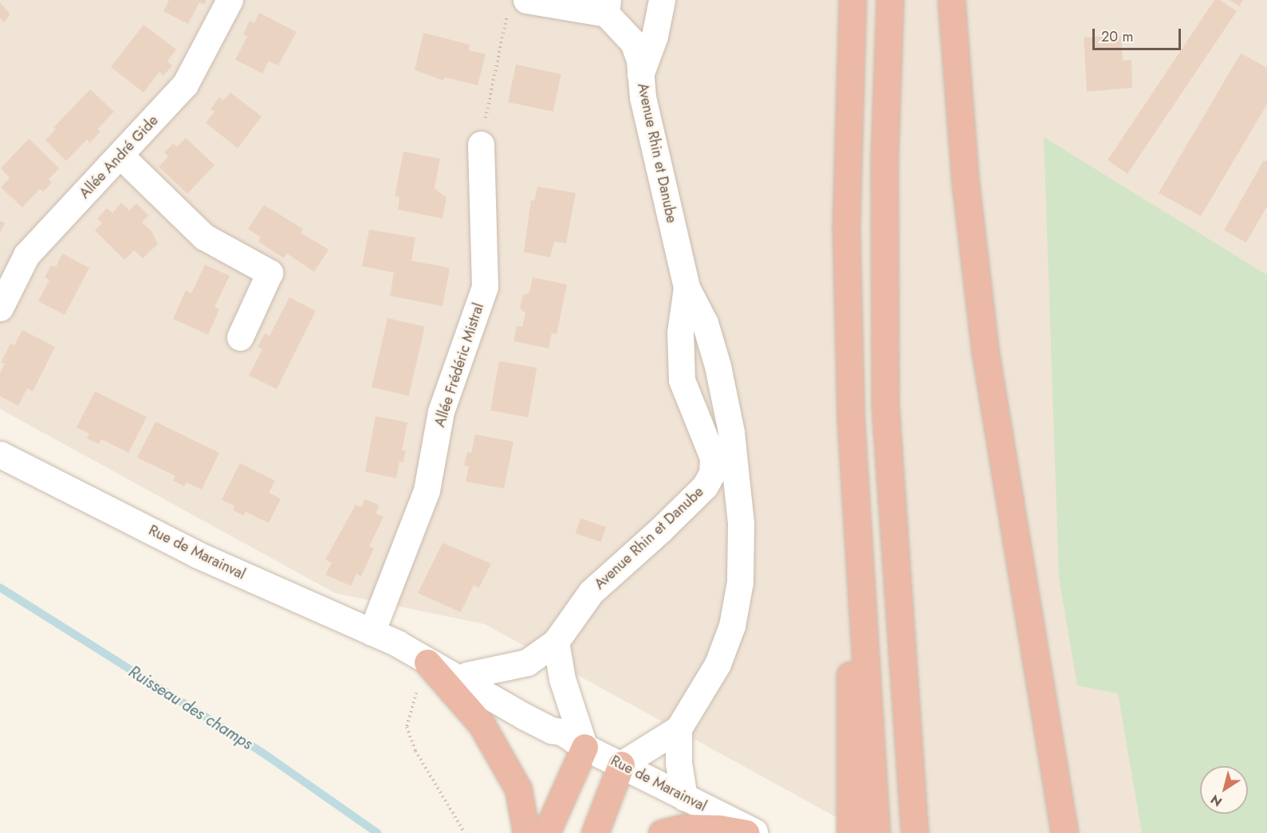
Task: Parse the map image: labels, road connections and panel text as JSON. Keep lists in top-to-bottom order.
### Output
{
  "streets": {
    "street": [
      "Avenue Rhin et Danube",
      "Allée André Gide",
      "Allée Frédéric Mistral",
      "Rue de Marainval"
    ]
  },
  "crossings": [
    ["Avenue Rhin et Danube", "Rue de Marainval"],
    ["Allée Frédéric Mistral", "Rue de Marainval"]
  ],
  "water": ["Ruisseau des champs"],
  "scale_bar": "20 m",
  "north": "bottom left"
}
